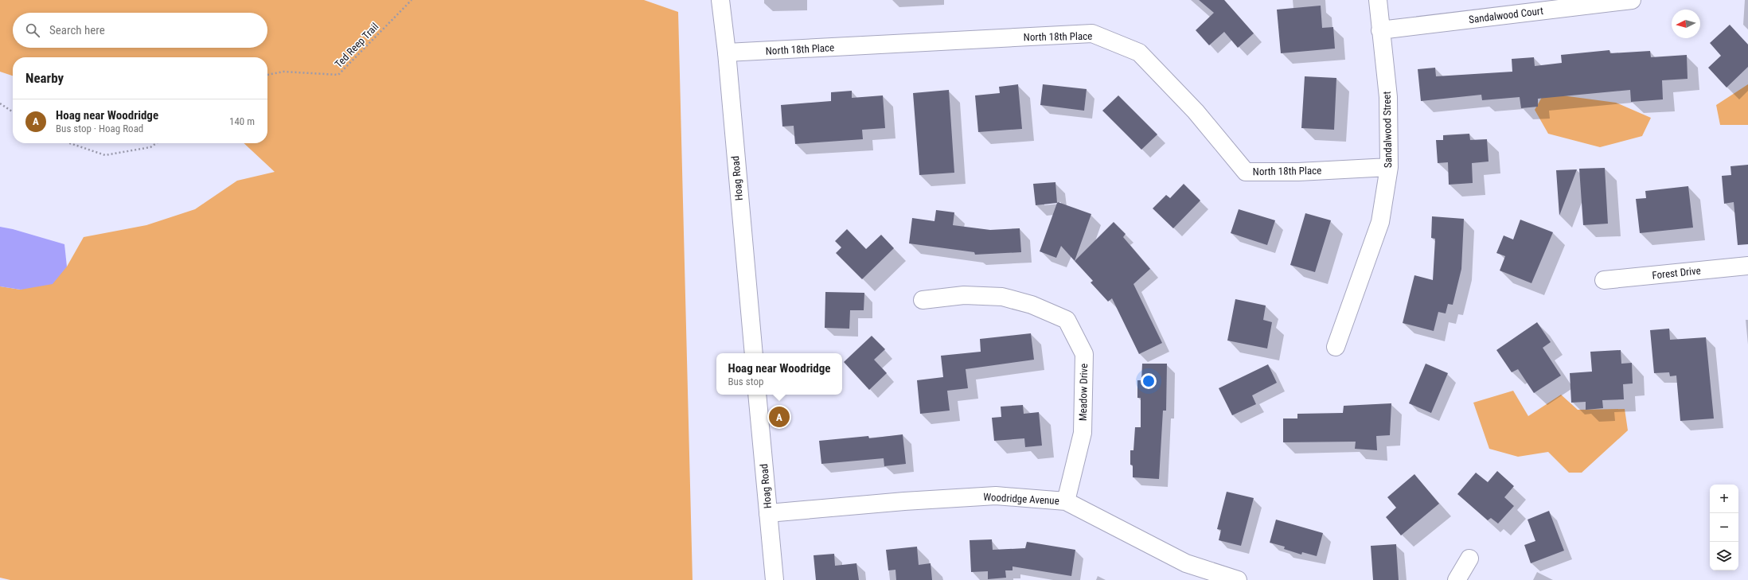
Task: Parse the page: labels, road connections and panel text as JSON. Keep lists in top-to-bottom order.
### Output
{
  "streets": {
    "street": [
      "Sandalwood Court",
      "North 18th Place",
      "Sandalwood Street",
      "Hoag Road",
      "Forest Drive",
      "Meadow Drive",
      "Woodridge Avenue"
    ],
    "path": ["Ted Reep Trail"]
  },
  "crossings": [
    ["Sandalwood Court", "Sandalwood Street"],
    ["North 18th Place", "Sandalwood Street"],
    ["North 18th Place", "Hoag Road"],
    ["Hoag Road", "Woodridge Avenue"],
    ["Meadow Drive", "Woodridge Avenue"]
  ],
  "north": "left",
  "page": {
    "search": "Search here",
    "heading": "Nearby",
    "list": [
      {
        "mark": "A",
        "name": "Hoag near Woodridge",
        "note": "Bus stop · Hoag Road",
        "value": "140 m"
      }
    ],
    "popup": ["Hoag near Woodridge", "Bus stop"],
    "pins": "A",
    "map_buttons": ["+", "−"]
  }
}
